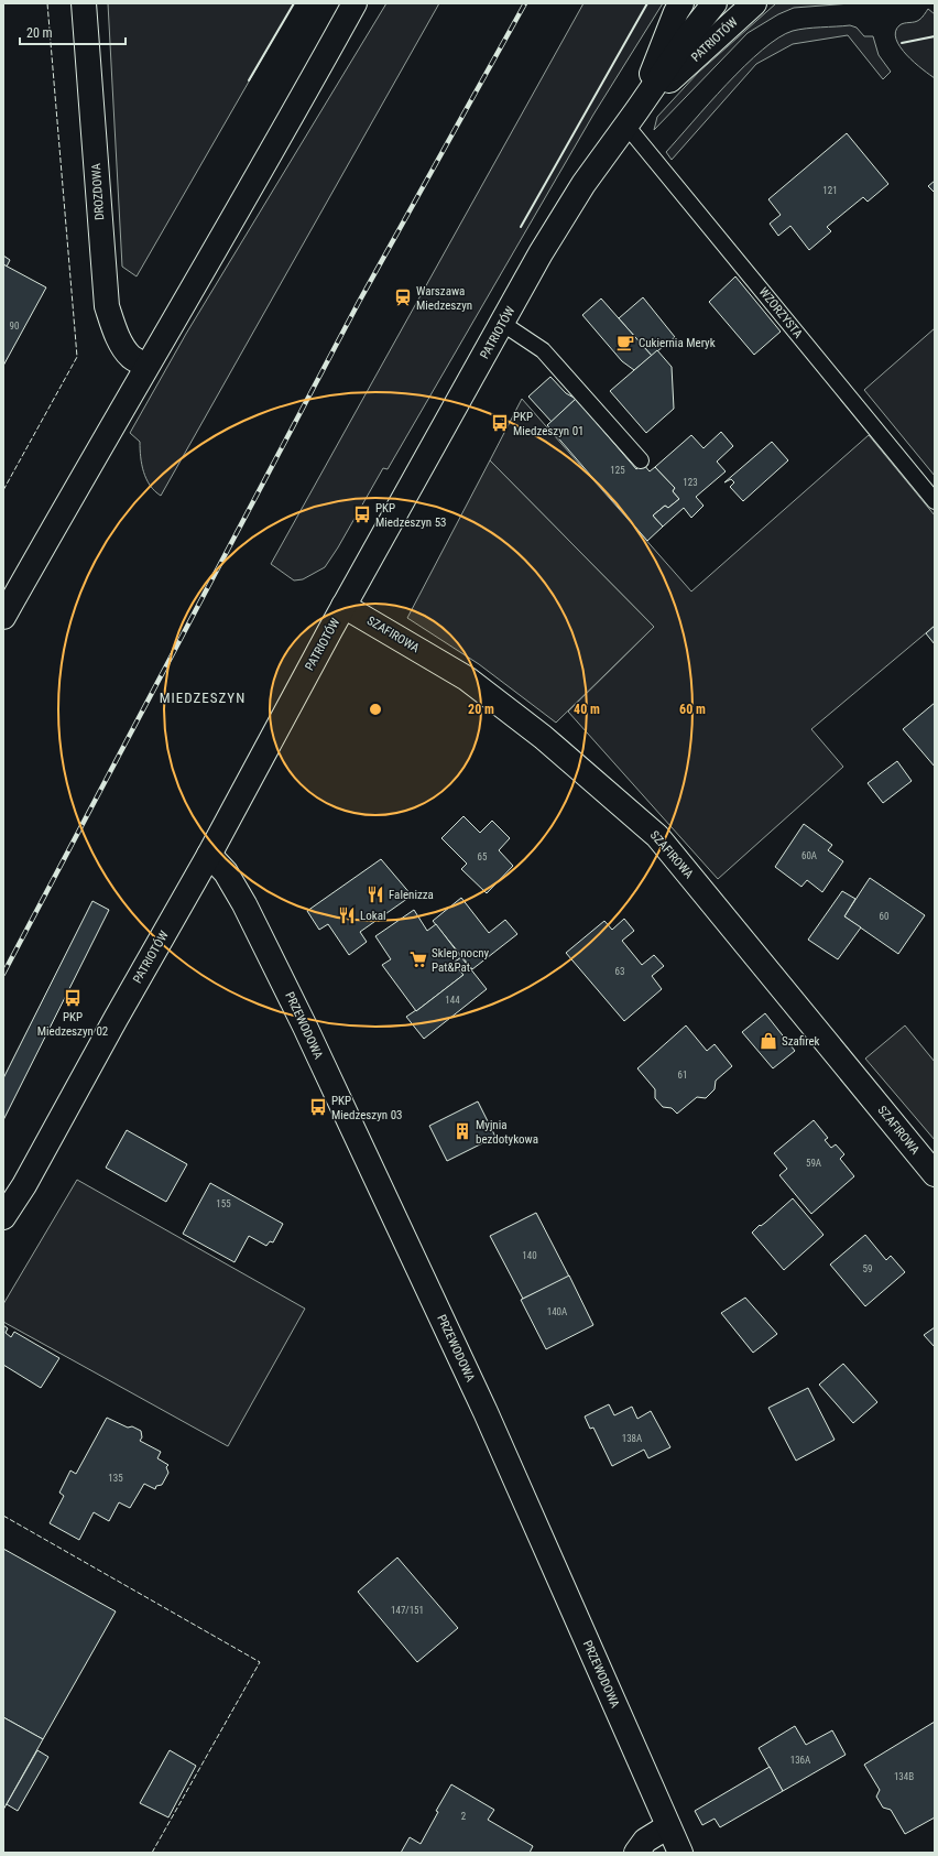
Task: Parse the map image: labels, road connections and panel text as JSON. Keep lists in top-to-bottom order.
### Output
{
  "streets": {
    "main road": [
      "PATRIOTÓW",
      "DROZDOWA",
      "SZAFIROWA",
      "PRZEWODOWA"
    ],
    "lane": ["WZORZYSTA"]
  },
  "crossings": [
    ["PATRIOTÓW", "WZORZYSTA"],
    ["PATRIOTÓW", "SZAFIROWA"],
    ["PATRIOTÓW", "PRZEWODOWA"]
  ],
  "districts": ["MIEDZESZYN"],
  "places": {
    "station": ["Warszawa Miedzeszyn"],
    "cafe": ["Cukiernia Meryk"],
    "bus stop": [
      "PKP Miedzeszyn 01",
      "PKP Miedzeszyn 53",
      "PKP Miedzeszyn 02",
      "PKP Miedzeszyn 03"
    ],
    "restaurant": ["Falenizza", "Lokal"],
    "supermarket": ["Sklep nocny Pat&Pat"],
    "shop": ["Szafirek"],
    "building": ["Myjnia bezdotykowa"]
  },
  "house_numbers": [
    "121",
    "90",
    "125",
    "123",
    "60A",
    "65",
    "60",
    "63",
    "144",
    "61",
    "59A",
    "155",
    "140",
    "59",
    "140A",
    "138A",
    "135",
    "147/151",
    "136A",
    "134B",
    "2"
  ],
  "scale_bar": "20 m",
  "rings": ["20 m", "40 m", "60 m"]
}
